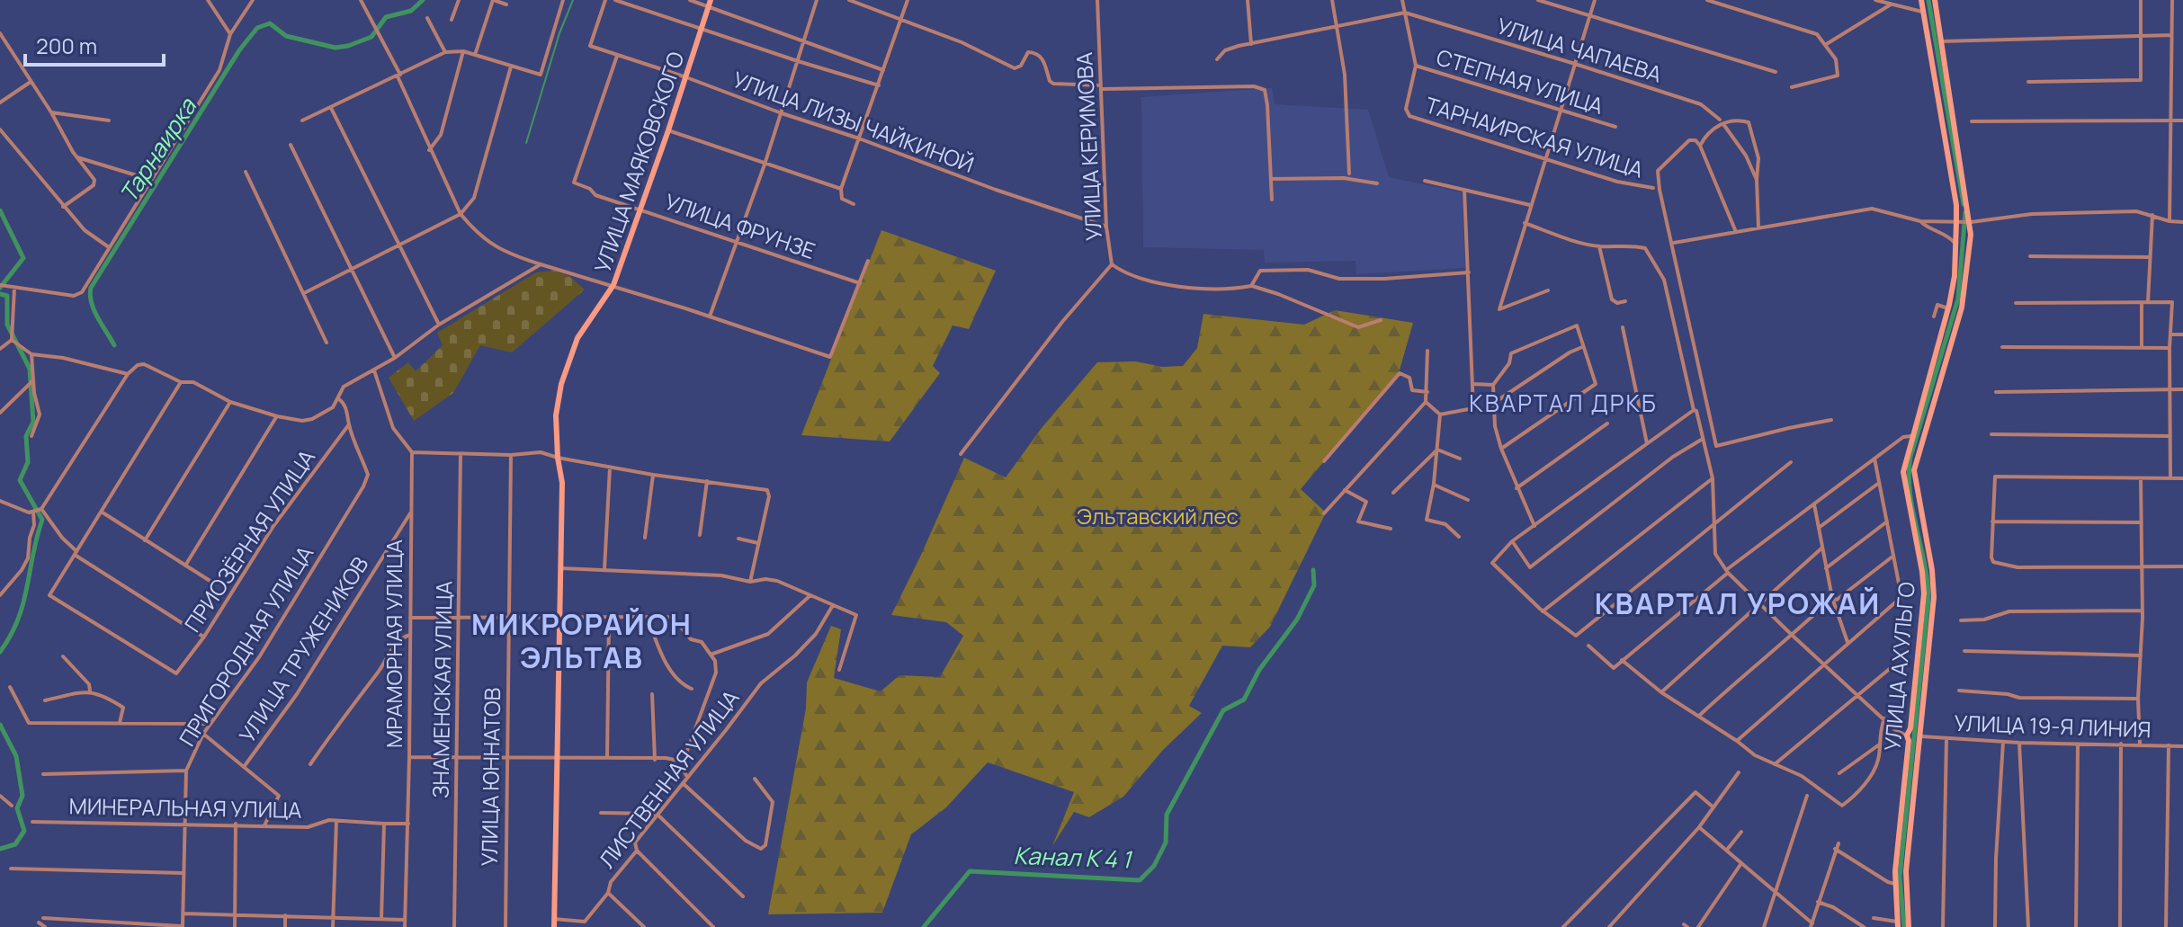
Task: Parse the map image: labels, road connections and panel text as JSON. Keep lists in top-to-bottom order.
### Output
{
  "streets": {
    "main road": ["УЛИЦА МАЯКОВСКОГО", "УЛИЦА АХУЛЬГО"],
    "street": [
      "УЛИЦА ЧАПАЕВА",
      "СТЕПНАЯ УЛИЦА",
      "УЛИЦА ЛИЗЫ ЧАЙКИНОЙ",
      "ТАРНАИРСКАЯ УЛИЦА",
      "УЛИЦА КЕРИМОВА",
      "УЛИЦА ФРУНЗЕ",
      "ПРИОЗЁРНАЯ УЛИЦА",
      "МРАМОРНАЯ УЛИЦА",
      "ПРИГОРОДНАЯ УЛИЦА",
      "УЛИЦА ТРУЖЕНИКОВ",
      "ЗНАМЕНСКАЯ УЛИЦА",
      "УЛИЦА 19-Я ЛИНИЯ",
      "УЛИЦА ЮННАТОВ",
      "ЛИСТВЕННАЯ УЛИЦА",
      "МИНЕРАЛЬНАЯ УЛИЦА"
    ]
  },
  "crossings": [
    ["СТЕПНАЯ УЛИЦА", "ТАРНАИРСКАЯ УЛИЦА"],
    ["УЛИЦА ЛИЗЫ ЧАЙКИНОЙ", "УЛИЦА КЕРИМОВА"],
    ["УЛИЦА ЛИЗЫ ЧАЙКИНОЙ", "УЛИЦА МАЯКОВСКОГО"],
    ["УЛИЦА ЛИЗЫ ЧАЙКИНОЙ", "УЛИЦА ФРУНЗЕ"],
    ["УЛИЦА МАЯКОВСКОГО", "УЛИЦА ФРУНЗЕ"],
    ["УЛИЦА МАЯКОВСКОГО", "ЛИСТВЕННАЯ УЛИЦА"],
    ["ПРИОЗЁРНАЯ УЛИЦА", "ПРИГОРОДНАЯ УЛИЦА"],
    ["МРАМОРНАЯ УЛИЦА", "УЛИЦА ТРУЖЕНИКОВ"],
    ["МРАМОРНАЯ УЛИЦА", "МИНЕРАЛЬНАЯ УЛИЦА"],
    ["ПРИГОРОДНАЯ УЛИЦА", "МИНЕРАЛЬНАЯ УЛИЦА"]
  ],
  "districts": ["КВАРТАЛ ДРКБ", "КВАРТАЛ УРОЖАЙ", "МИКРОРАЙОН ЭЛЬТАВ"],
  "water": ["Тарнаирка", "Канал К 4 1"],
  "parks": ["Эльтавский лес"],
  "scale_bar": "200 m"
}
